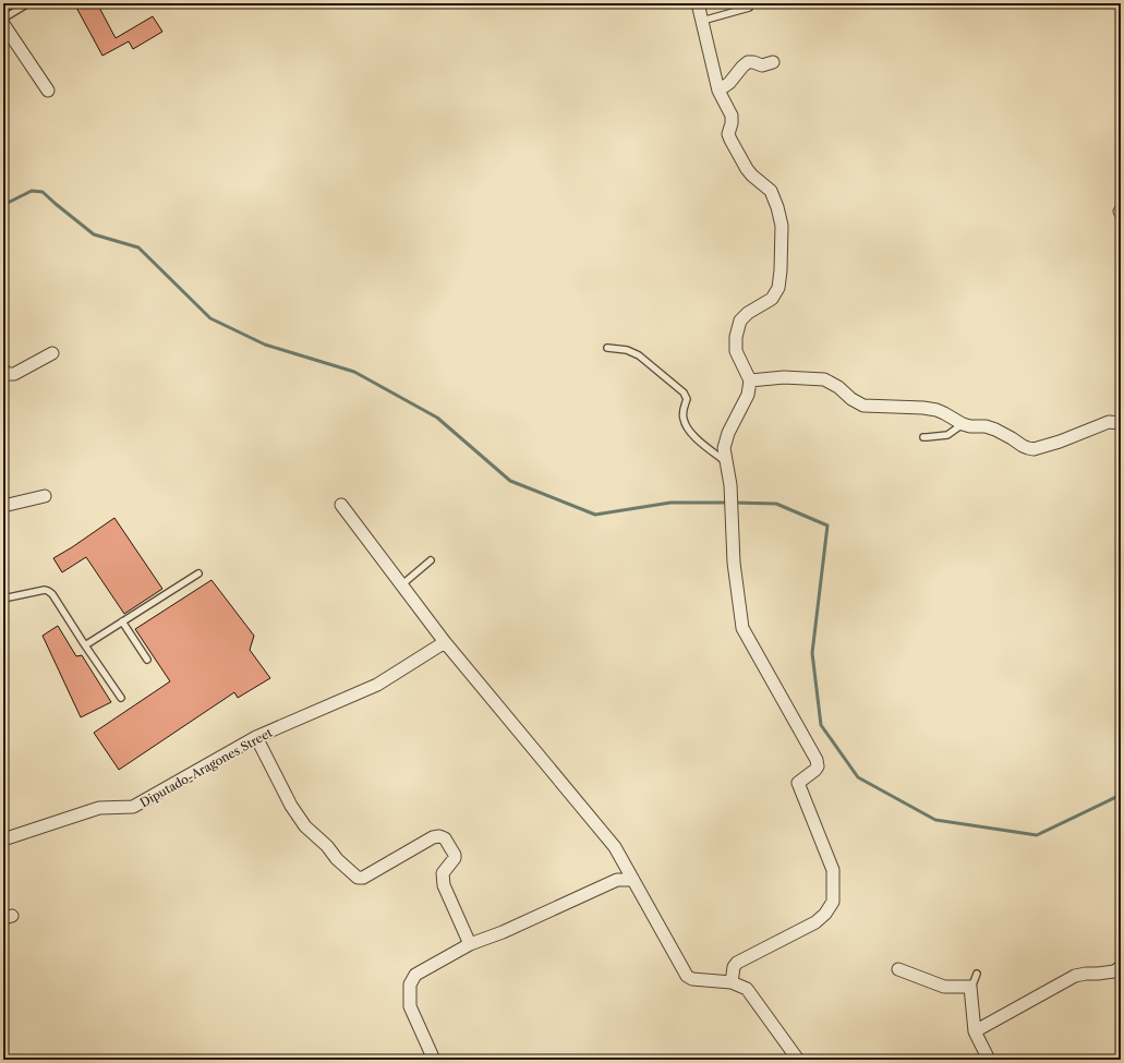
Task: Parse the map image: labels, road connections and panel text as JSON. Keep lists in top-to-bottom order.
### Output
{
  "streets": {
    "street": ["Diputado-Aragones Street"]
  }
}
